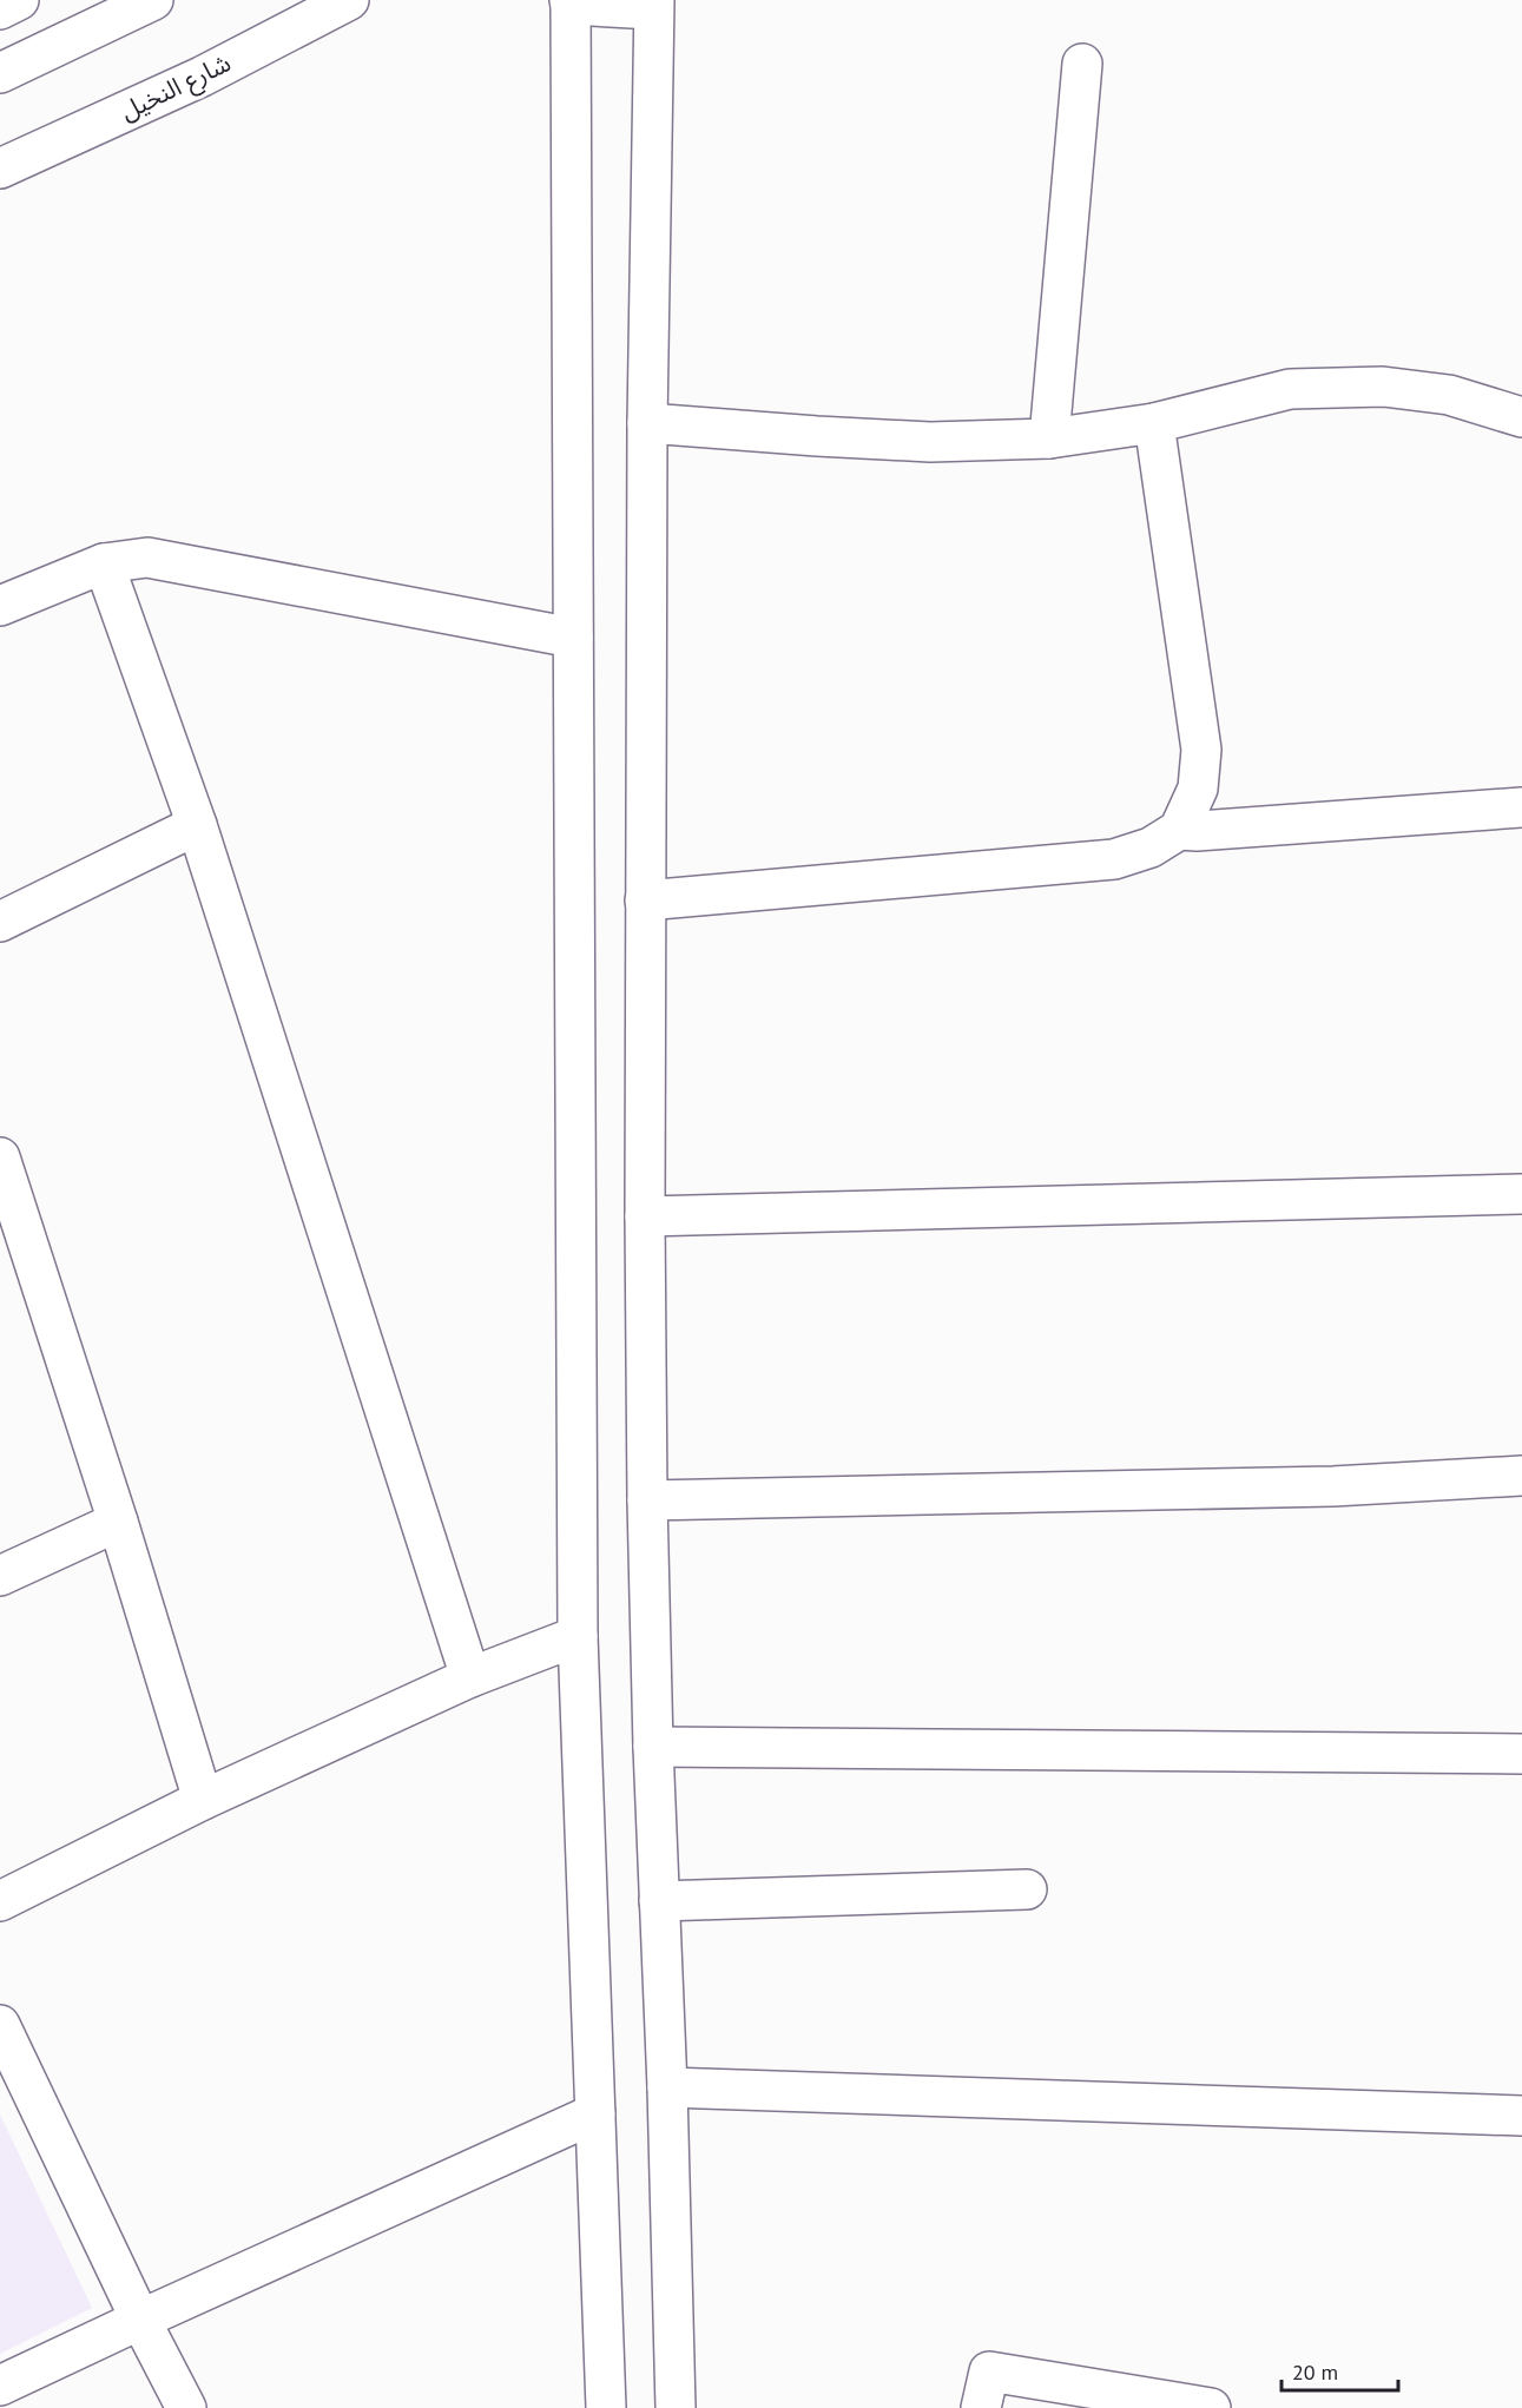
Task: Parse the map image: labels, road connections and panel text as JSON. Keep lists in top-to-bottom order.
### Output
{
  "streets": {
    "street": ["شارع النخيل"]
  },
  "scale_bar": "20 m"
}
